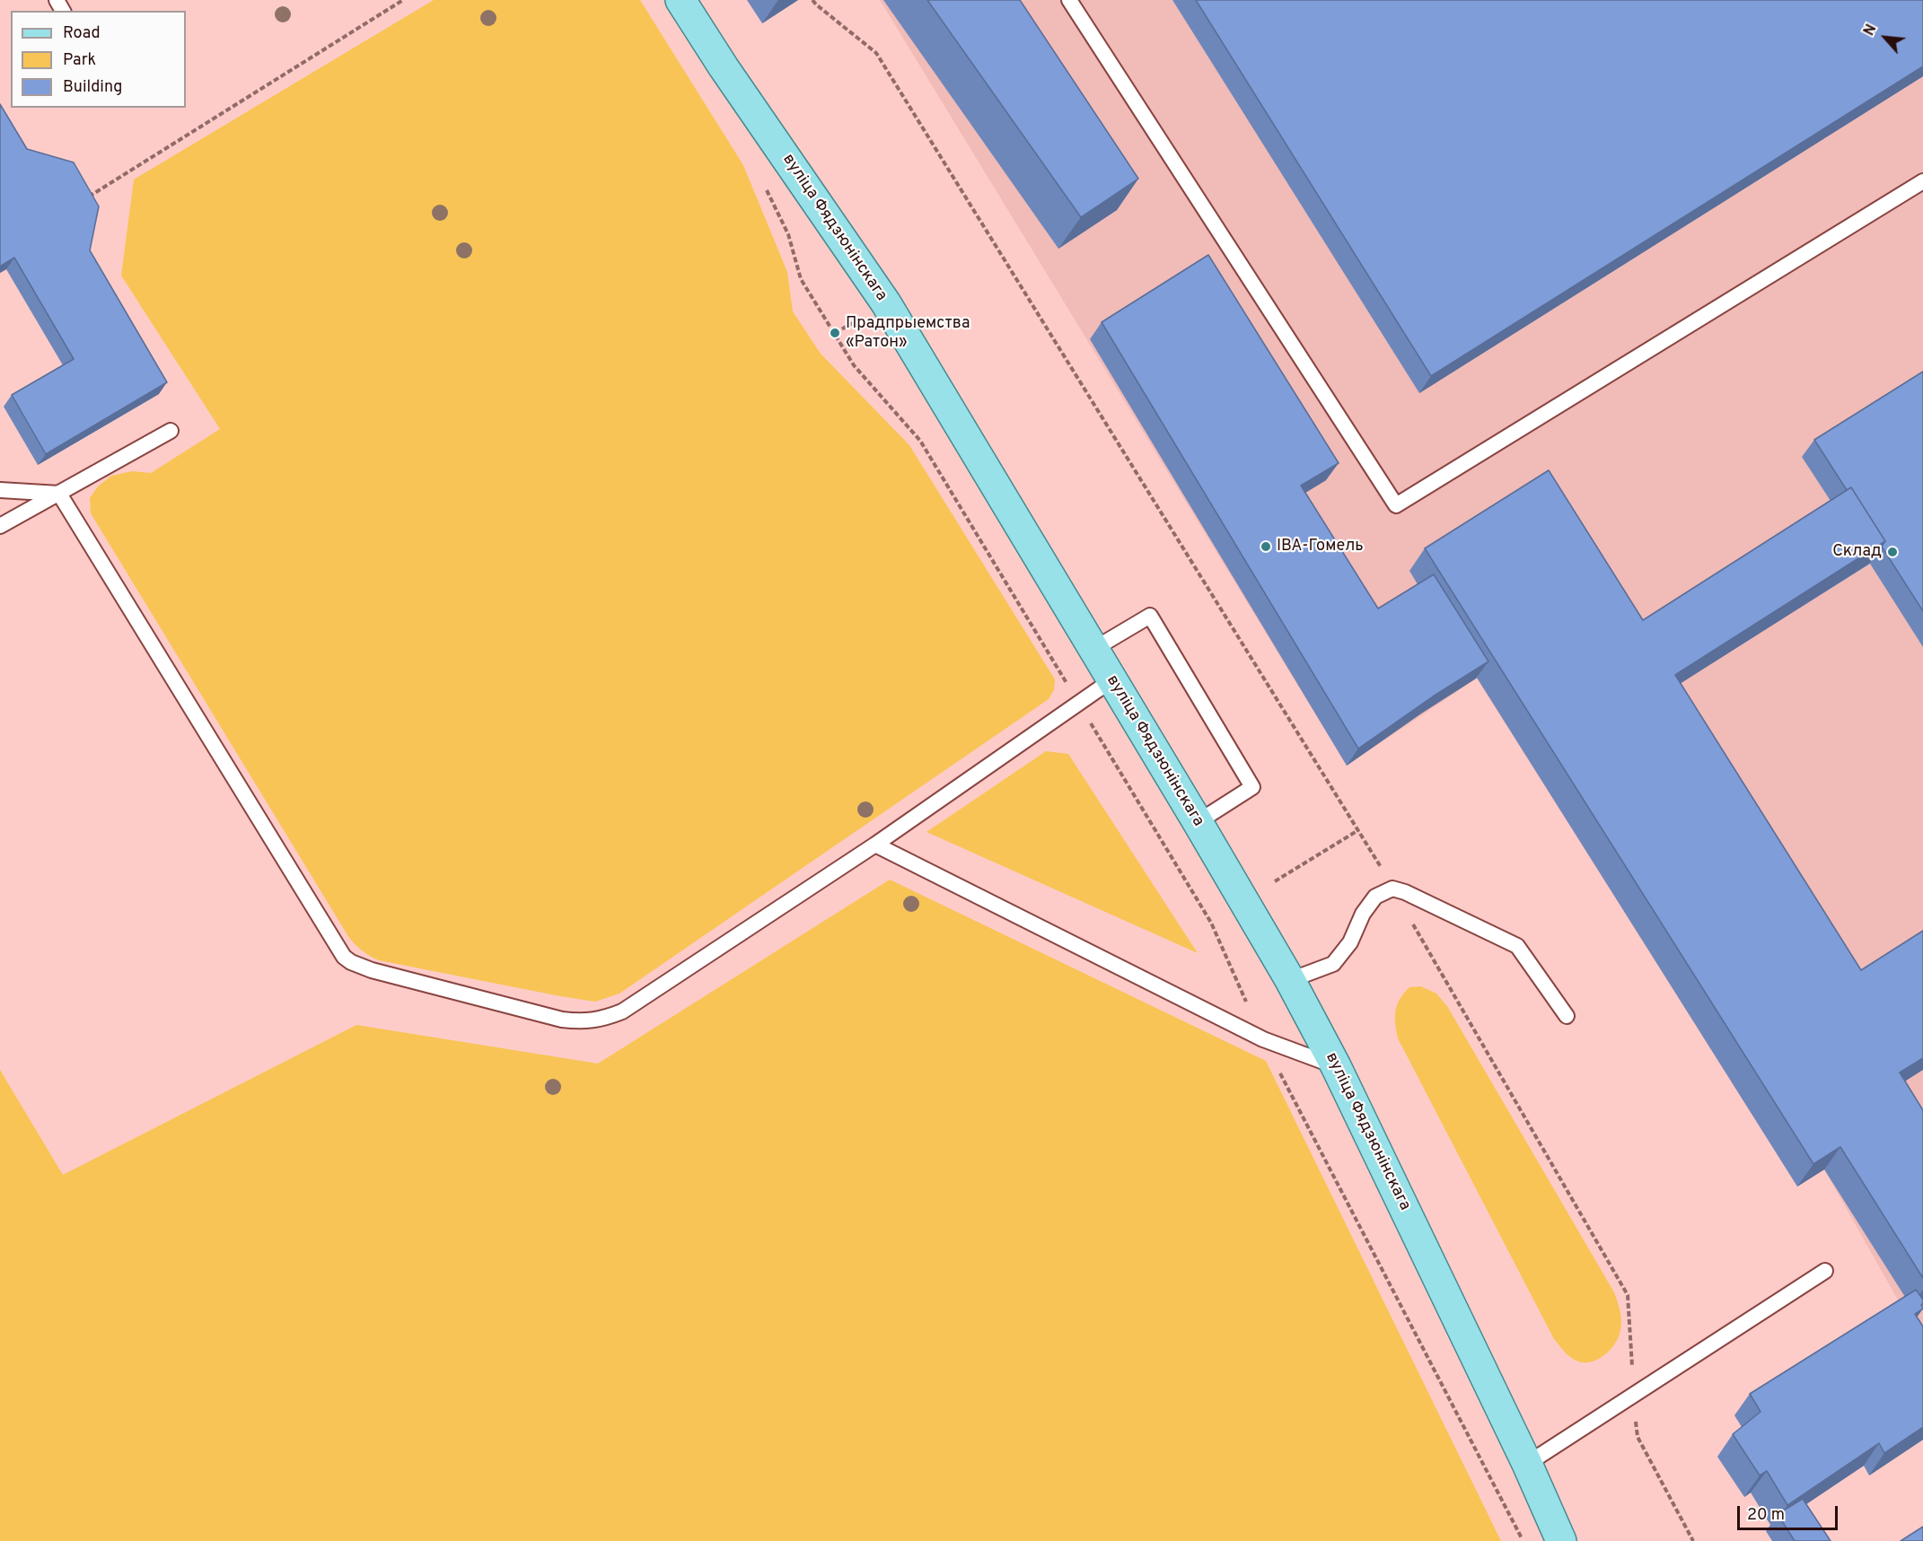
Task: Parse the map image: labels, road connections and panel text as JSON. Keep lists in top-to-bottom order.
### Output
{
  "streets": {
    "main road": ["вуліца Фядзюнінскага"]
  },
  "places": ["Прадпрыемства «Ратон»", "IBA-Гомель", "Склад"],
  "legend": ["Road", "Park", "Building"],
  "scale_bar": "20 m",
  "north": "top left"
}
